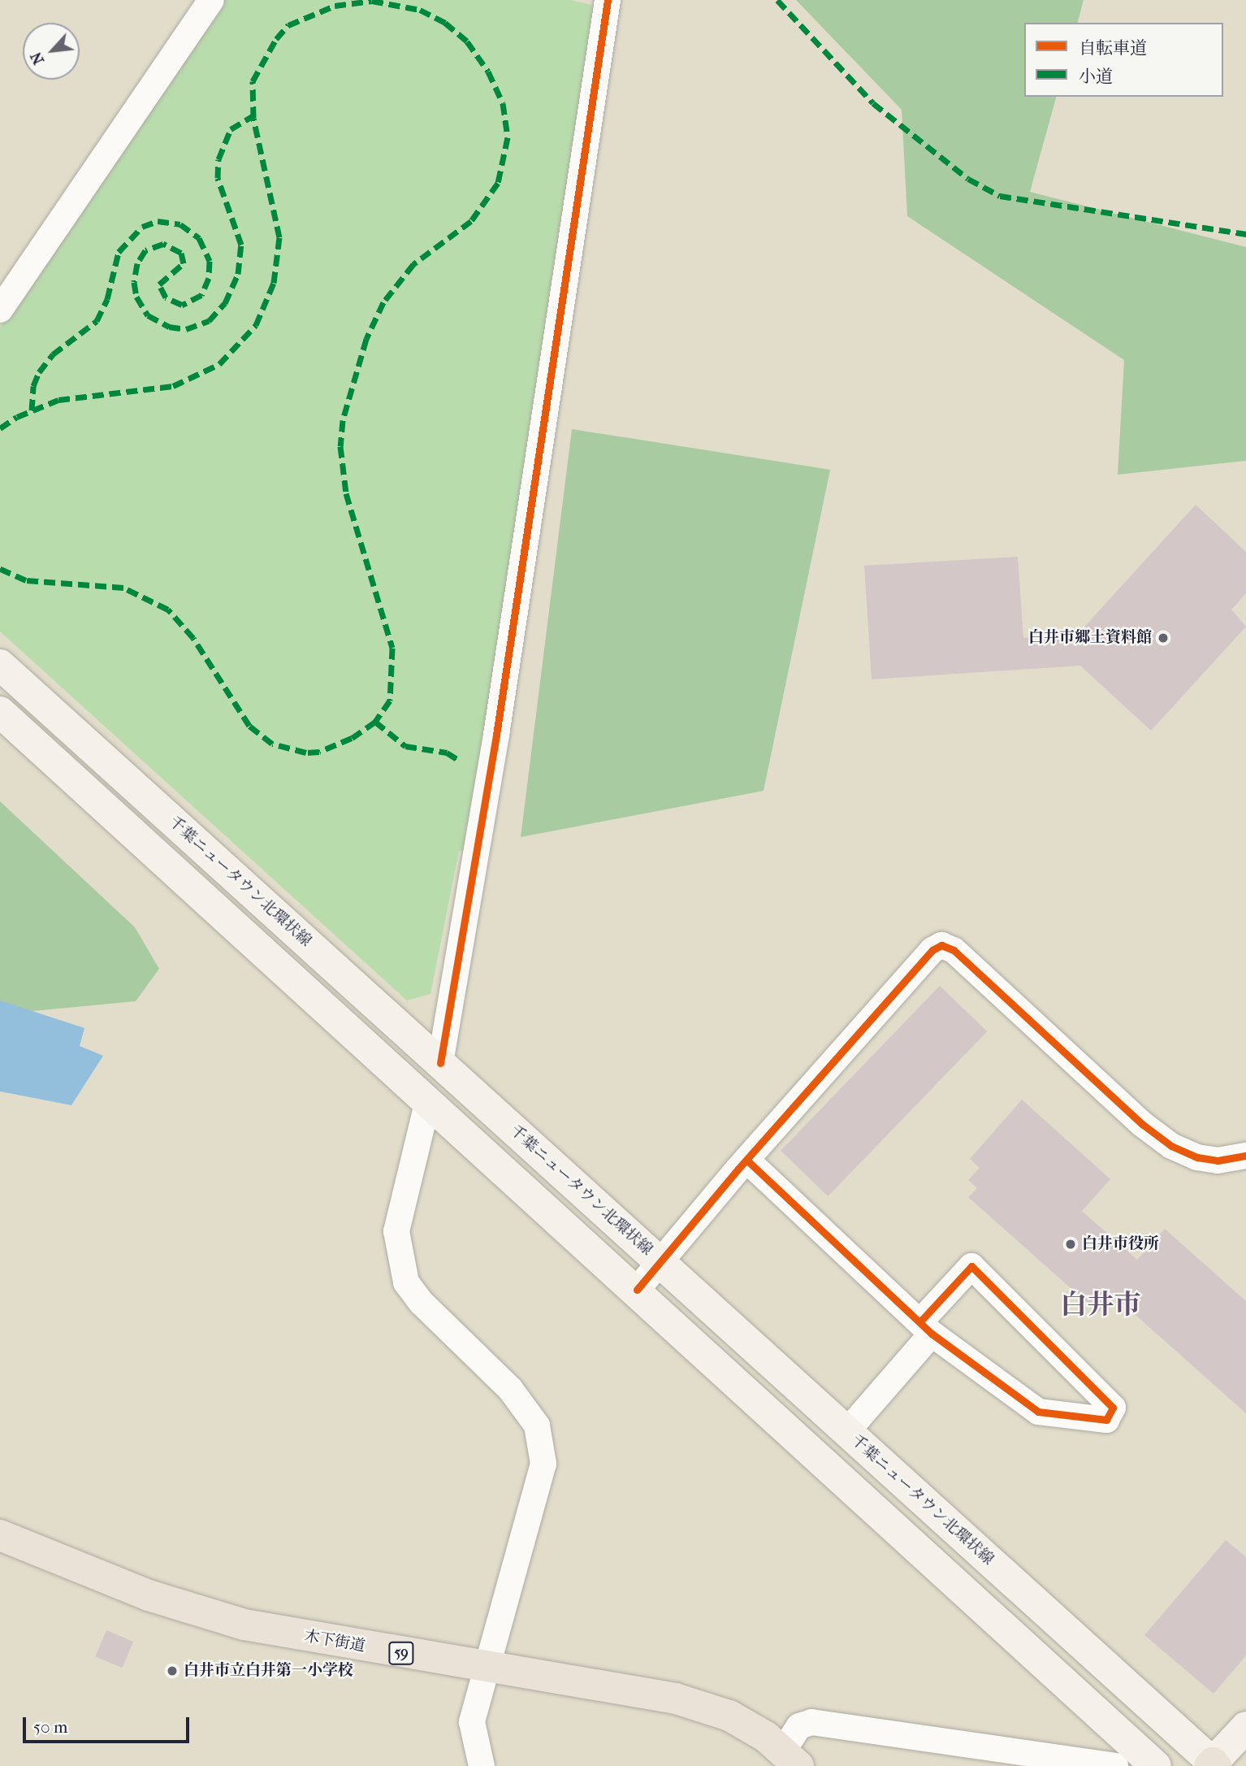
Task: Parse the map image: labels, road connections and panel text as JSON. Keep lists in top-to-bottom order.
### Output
{
  "streets": {
    "main road": ["千葉ニュータウン北環状線", "木下街道", "59"]
  },
  "districts": ["白井市"],
  "places": ["白井市郷土資料館", "白井市役所", "白井市立白井第一小学校"],
  "legend": ["自転車道", "小道"],
  "scale_bar": "50 m",
  "north": "bottom left"
}
